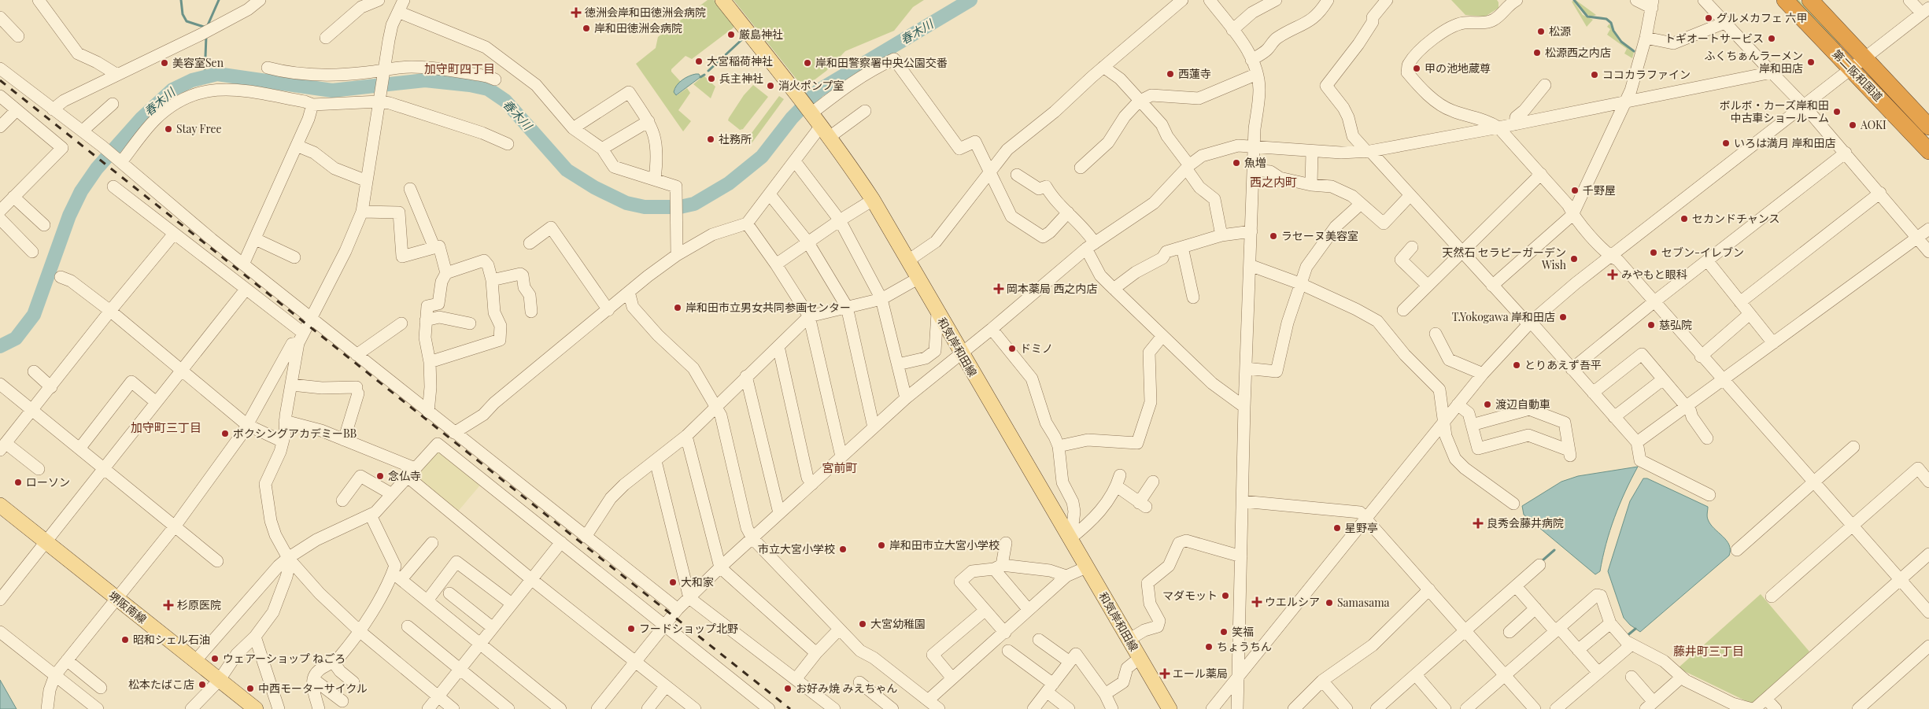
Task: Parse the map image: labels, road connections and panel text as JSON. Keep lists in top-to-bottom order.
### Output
{
  "streets": {
    "highway": ["第二阪和国道"],
    "main road": ["和気岸和田線", "堺阪南線"]
  },
  "districts": [
    "加守町四丁目",
    "西之内町",
    "加守町三丁目",
    "宮前町",
    "藤井町三丁目"
  ],
  "water": ["春木川"],
  "places": {
    "health": [
      "徳洲会岸和田徳洲会病院",
      "みやもと眼科",
      "岡本薬局 西之内店",
      "良秀会藤井病院",
      "ウエルシア",
      "杉原医院",
      "エール薬局"
    ],
    "other": [
      "グルメカフェ 六甲",
      "岸和田徳洲会病院",
      "松源",
      "厳島神社",
      "トギオートサービス",
      "松源西之内店",
      "大宮稲荷神社",
      "ふくちぁんラーメン 岸和田店",
      "美容室Sen",
      "岸和田警察署中央公園交番",
      "甲の池地蔵尊",
      "西蓮寺",
      "ココカラファイン",
      "兵主神社",
      "消火ポンプ室",
      "ボルボ・カーズ岸和田 中古車ショールーム",
      "AOKI",
      "Stay Free",
      "社務所",
      "いろは満月 岸和田店",
      "魚増",
      "千野屋",
      "セカンドチャンス",
      "ラセーヌ美容室",
      "セブン-イレブン",
      "天然石 セラピーガーデン Wish",
      "岸和田市立男女共同参画センター",
      "T.Yokogawa 岸和田店",
      "慈弘院",
      "ドミノ",
      "とりあえず吾平",
      "渡辺自動車",
      "ボクシングアカデミーBB",
      "念仏寺",
      "ローソン",
      "星野亭",
      "岸和田市立大宮小学校",
      "市立大宮小学校",
      "大和家",
      "マダモット",
      "Samasama",
      "大宮幼稚園",
      "フードショップ北野",
      "笑福",
      "昭和シェル石油",
      "ちょうちん",
      "ウェアーショップ ねごろ",
      "松本たばこ店",
      "中西モーターサイクル",
      "お好み焼 みえちゃん"
    ]
  }
}
